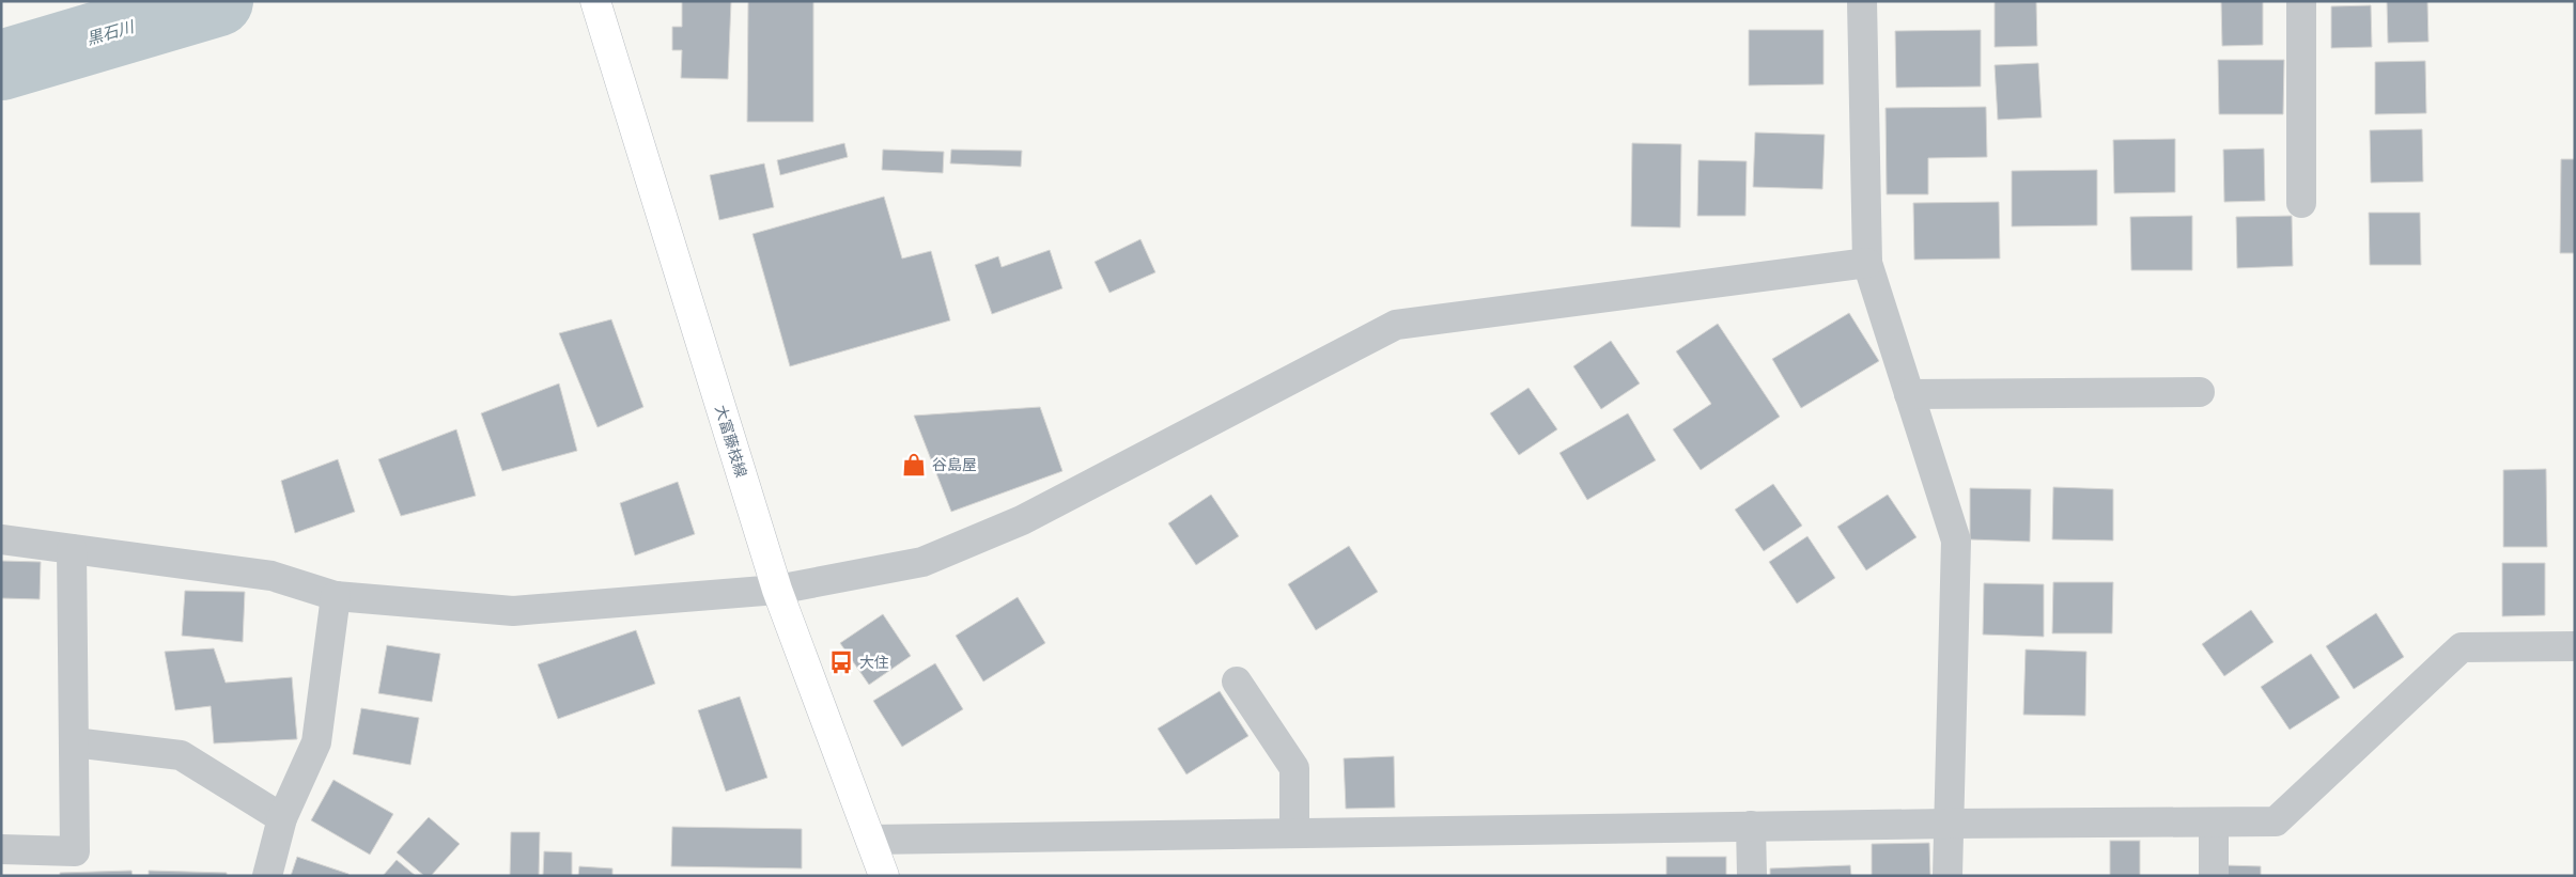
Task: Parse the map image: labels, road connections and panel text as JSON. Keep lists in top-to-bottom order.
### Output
{
  "streets": {
    "main road": ["大富藤枝線"]
  },
  "water": ["黒石川"],
  "places": {
    "shop": ["谷島屋"],
    "bus stop": ["大住"]
  }
}
